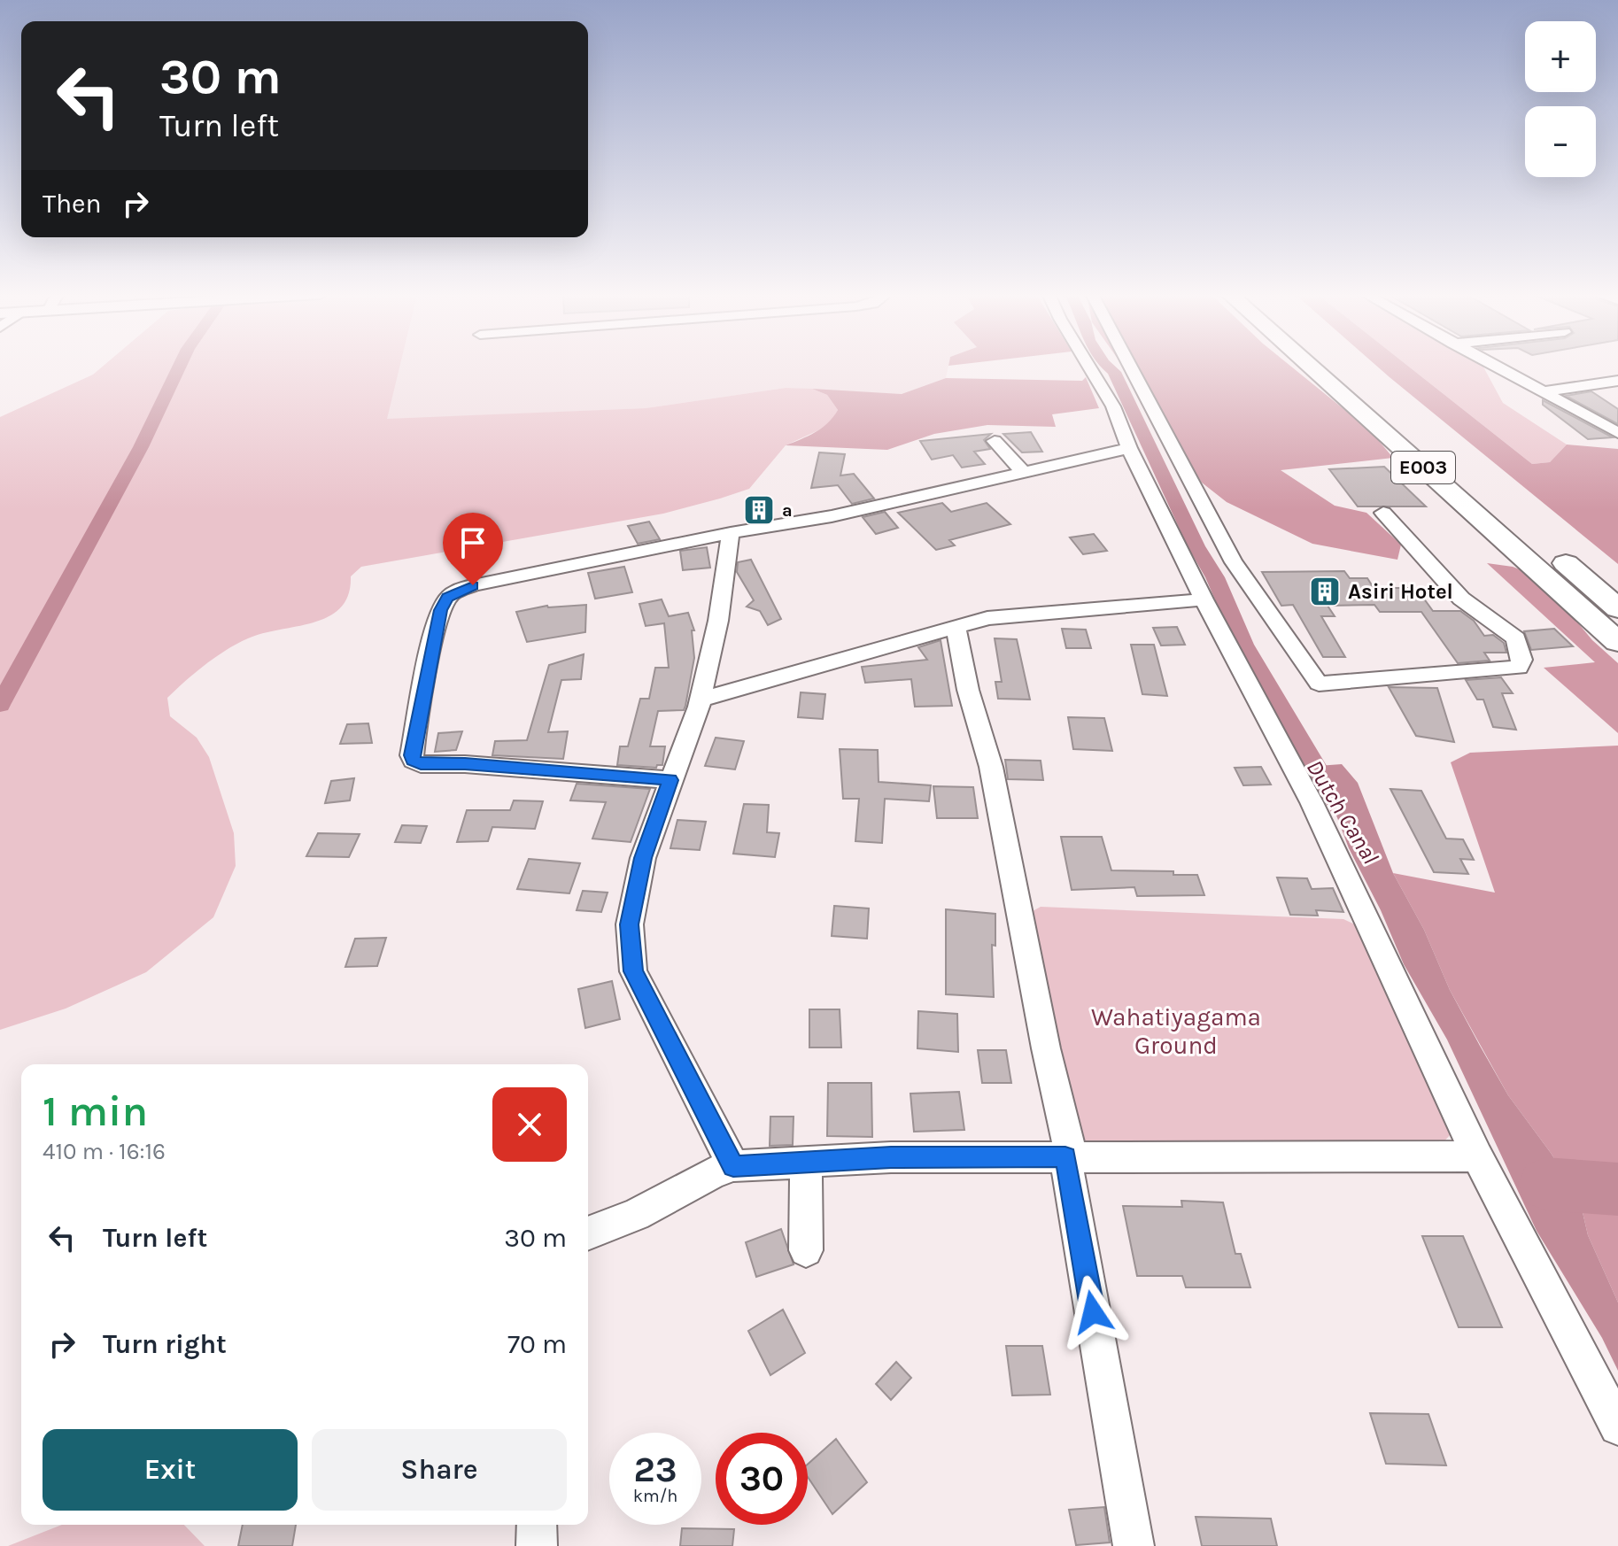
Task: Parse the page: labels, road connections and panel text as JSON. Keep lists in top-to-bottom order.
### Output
{
  "streets": {
    "highway": ["E003"]
  },
  "water": ["Dutch Canal"],
  "parks": ["Wahatiyagama Ground"],
  "places": {
    "building": ["a", "Asiri Hotel"]
  },
  "page": {
    "map_buttons": ["+", "−"],
    "turn": ["30 m", "Turn left"],
    "then": "Then",
    "heading": ["1 min", "410 m · 16:16"],
    "list": [
      {
        "name": "Turn left",
        "value": "30 m"
      },
      {
        "name": "Turn right",
        "value": "70 m"
      }
    ],
    "buttons": ["Exit", "Share"],
    "speed": "23 km/h",
    "limit": "30"
  }
}
